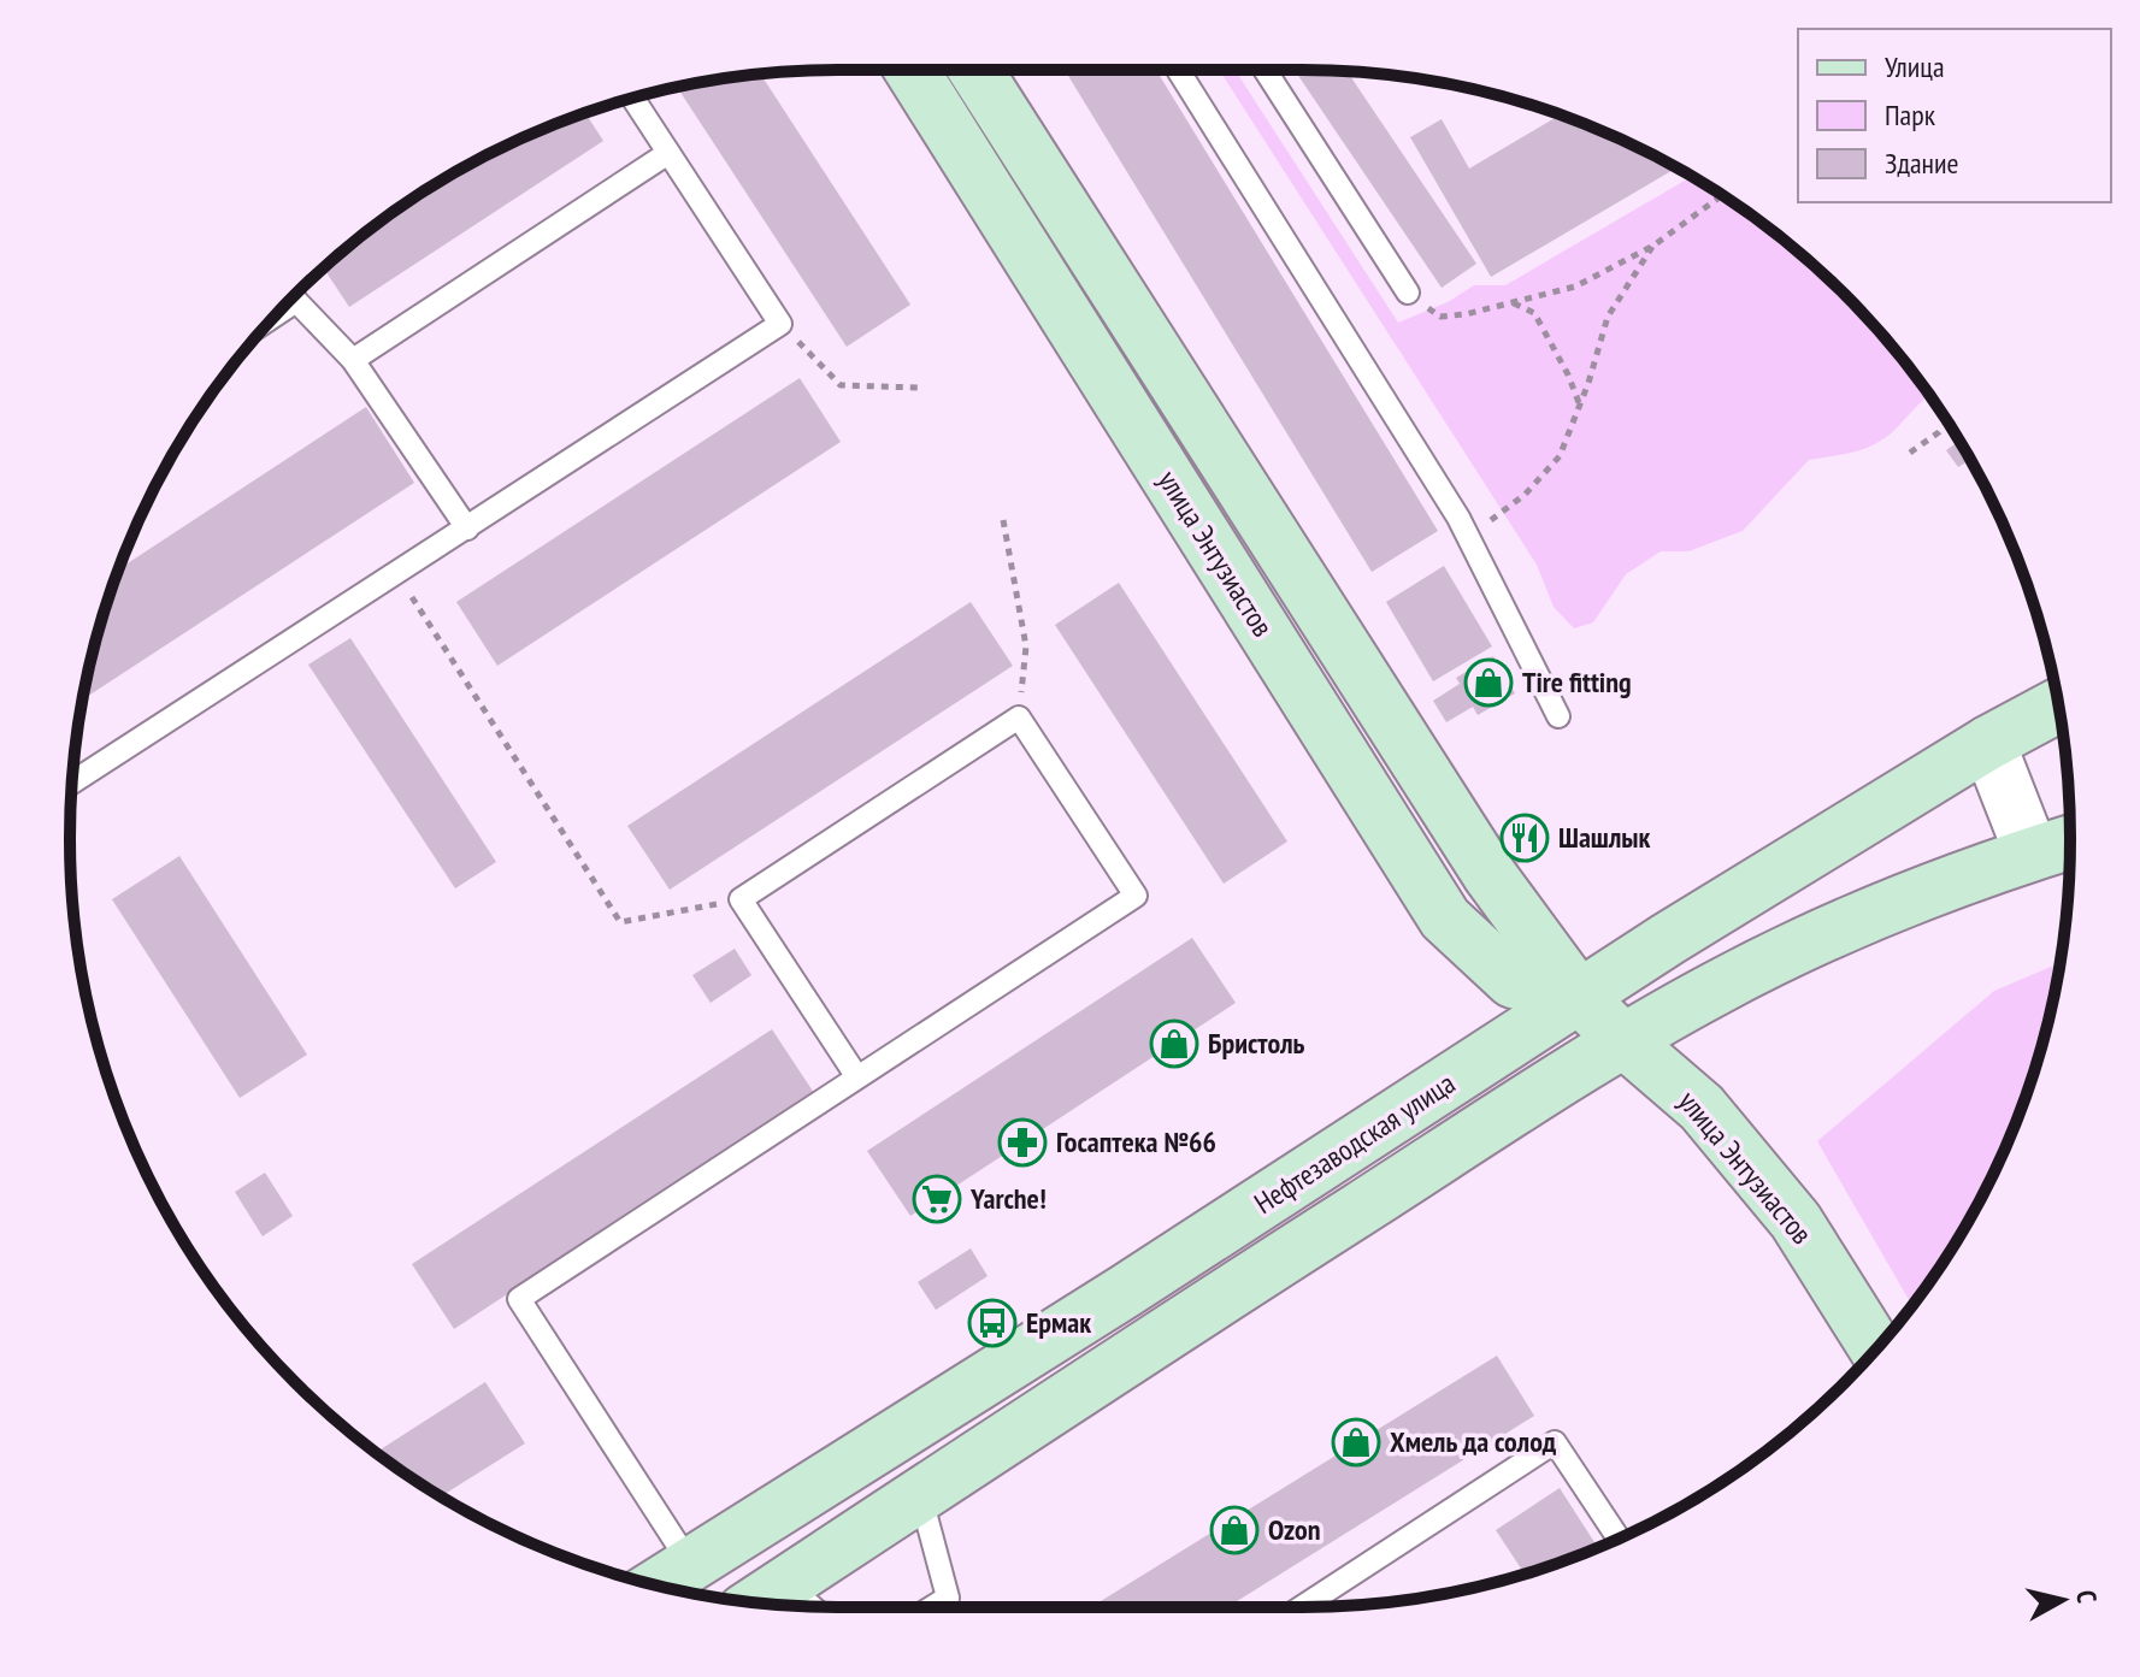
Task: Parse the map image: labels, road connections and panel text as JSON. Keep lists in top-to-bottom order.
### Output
{
  "streets": {
    "main road": ["улица Энтузиастов", "Нефтезаводская улица"]
  },
  "crossings": [
    ["улица Энтузиастов", "Нефтезаводская улица"]
  ],
  "places": {
    "shop": [
      "Tire fitting",
      "Бристоль",
      "Хмель да солод",
      "Ozon"
    ],
    "restaurant": ["Шашлык"],
    "pharmacy": ["Госаптека №66"],
    "supermarket": ["Yarche!"],
    "bus stop": ["Ермак"]
  },
  "legend": ["Улица", "Парк", "Здание"],
  "north": "right"
}
